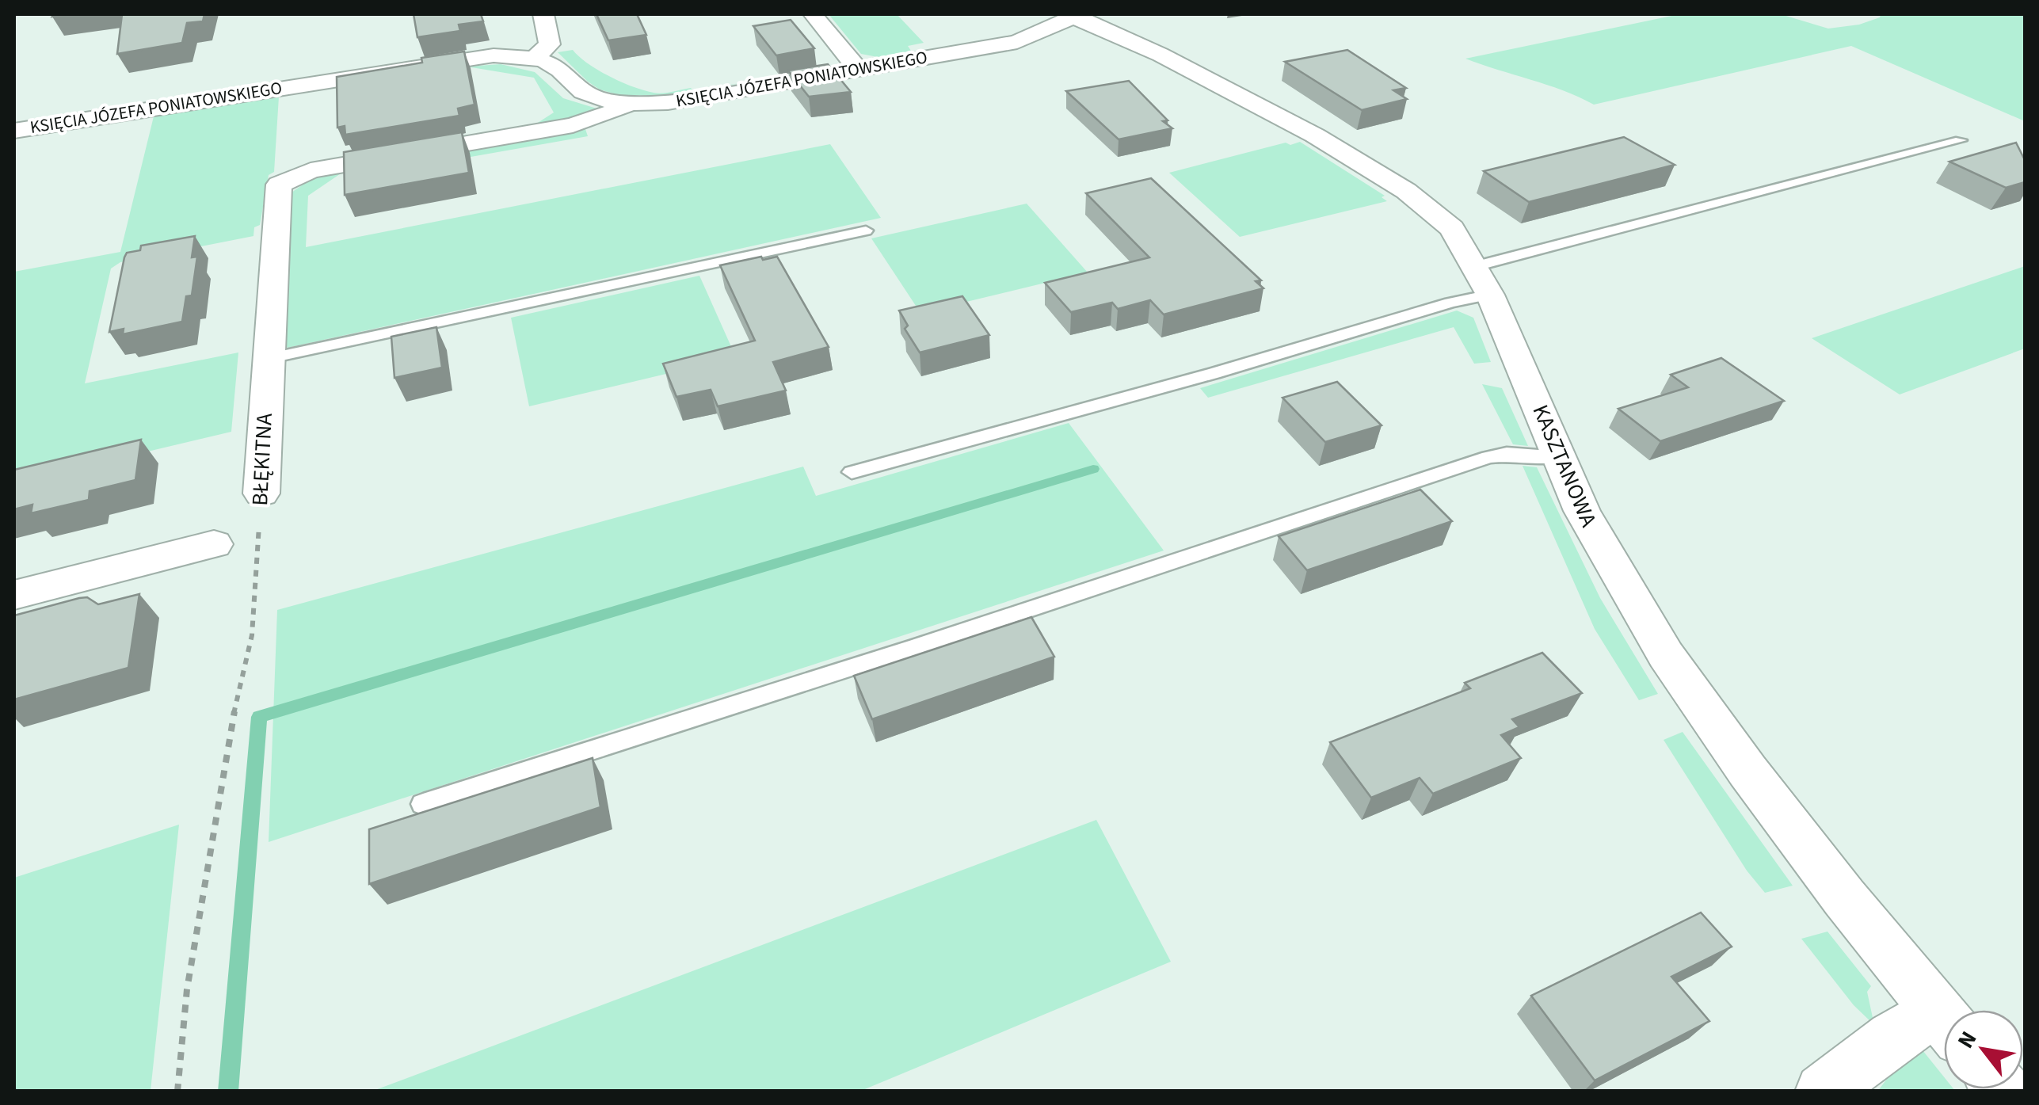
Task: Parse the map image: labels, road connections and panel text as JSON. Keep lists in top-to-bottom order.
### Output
{
  "streets": {
    "street": ["KSIĘCIA JÓZEFA PONIATOWSKIEGO", "BŁĘKITNA", "KASZTANOWA"]
  },
  "crossings": [
    ["KSIĘCIA JÓZEFA PONIATOWSKIEGO", "BŁĘKITNA"],
    ["KSIĘCIA JÓZEFA PONIATOWSKIEGO", "KASZTANOWA"]
  ],
  "north": "top left"
}
